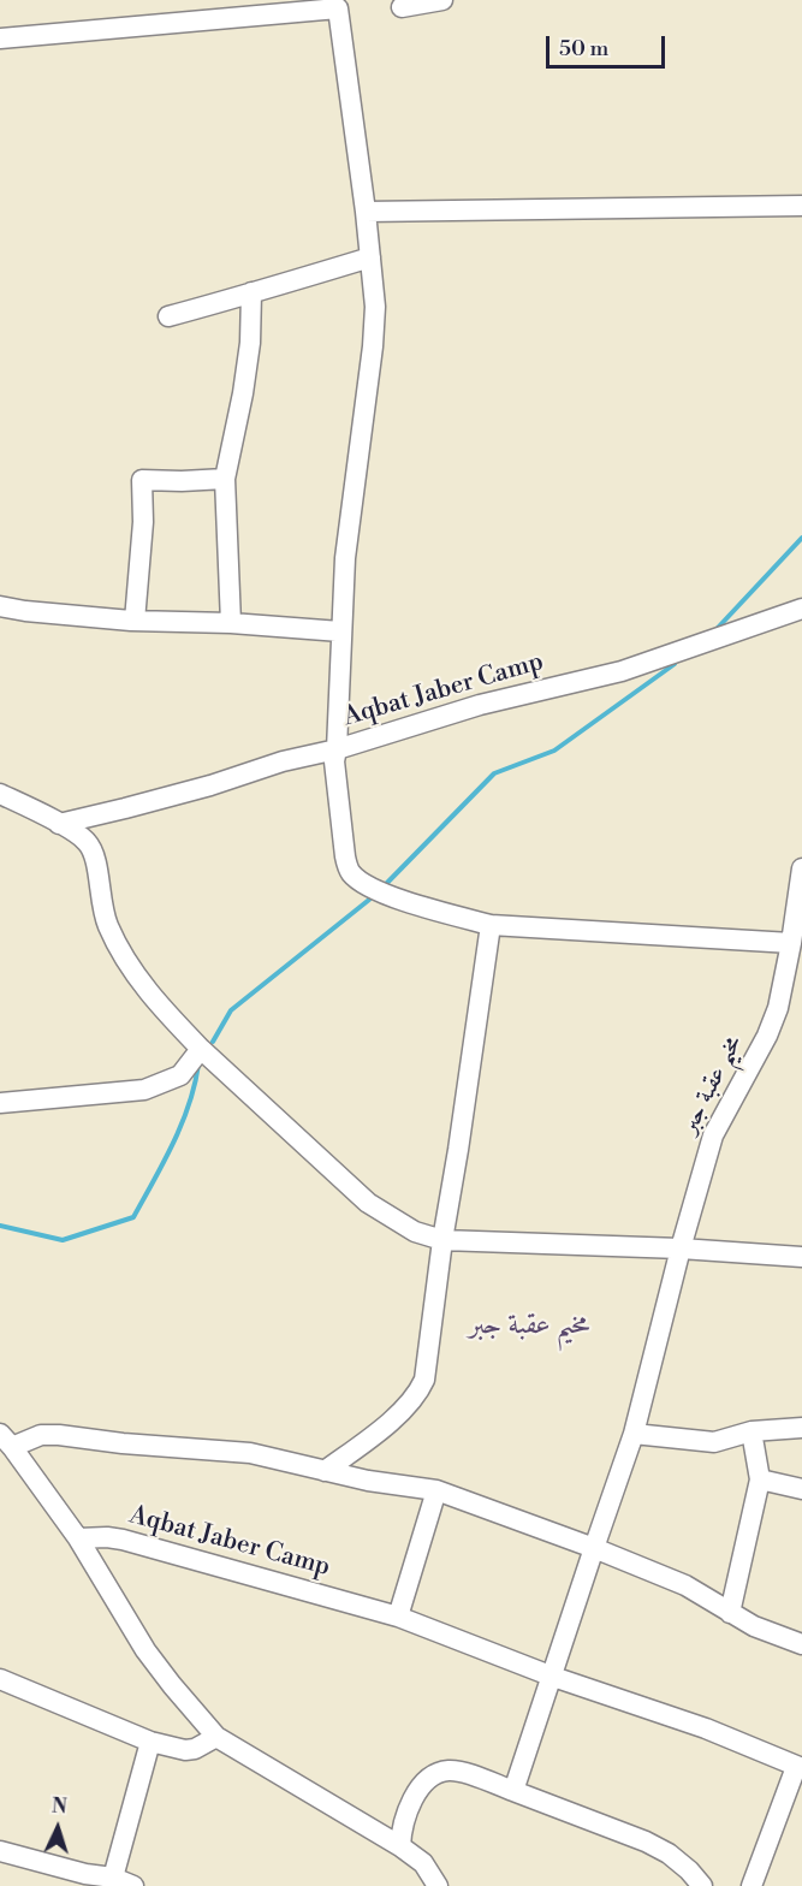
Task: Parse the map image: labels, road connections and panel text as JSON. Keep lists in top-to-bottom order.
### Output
{
  "streets": {
    "street": ["Aqbat Jaber Camp", "مخيم عقبة جبر"]
  },
  "districts": ["مخيم عقبة جبر"],
  "scale_bar": "50 m",
  "north": "top"
}
